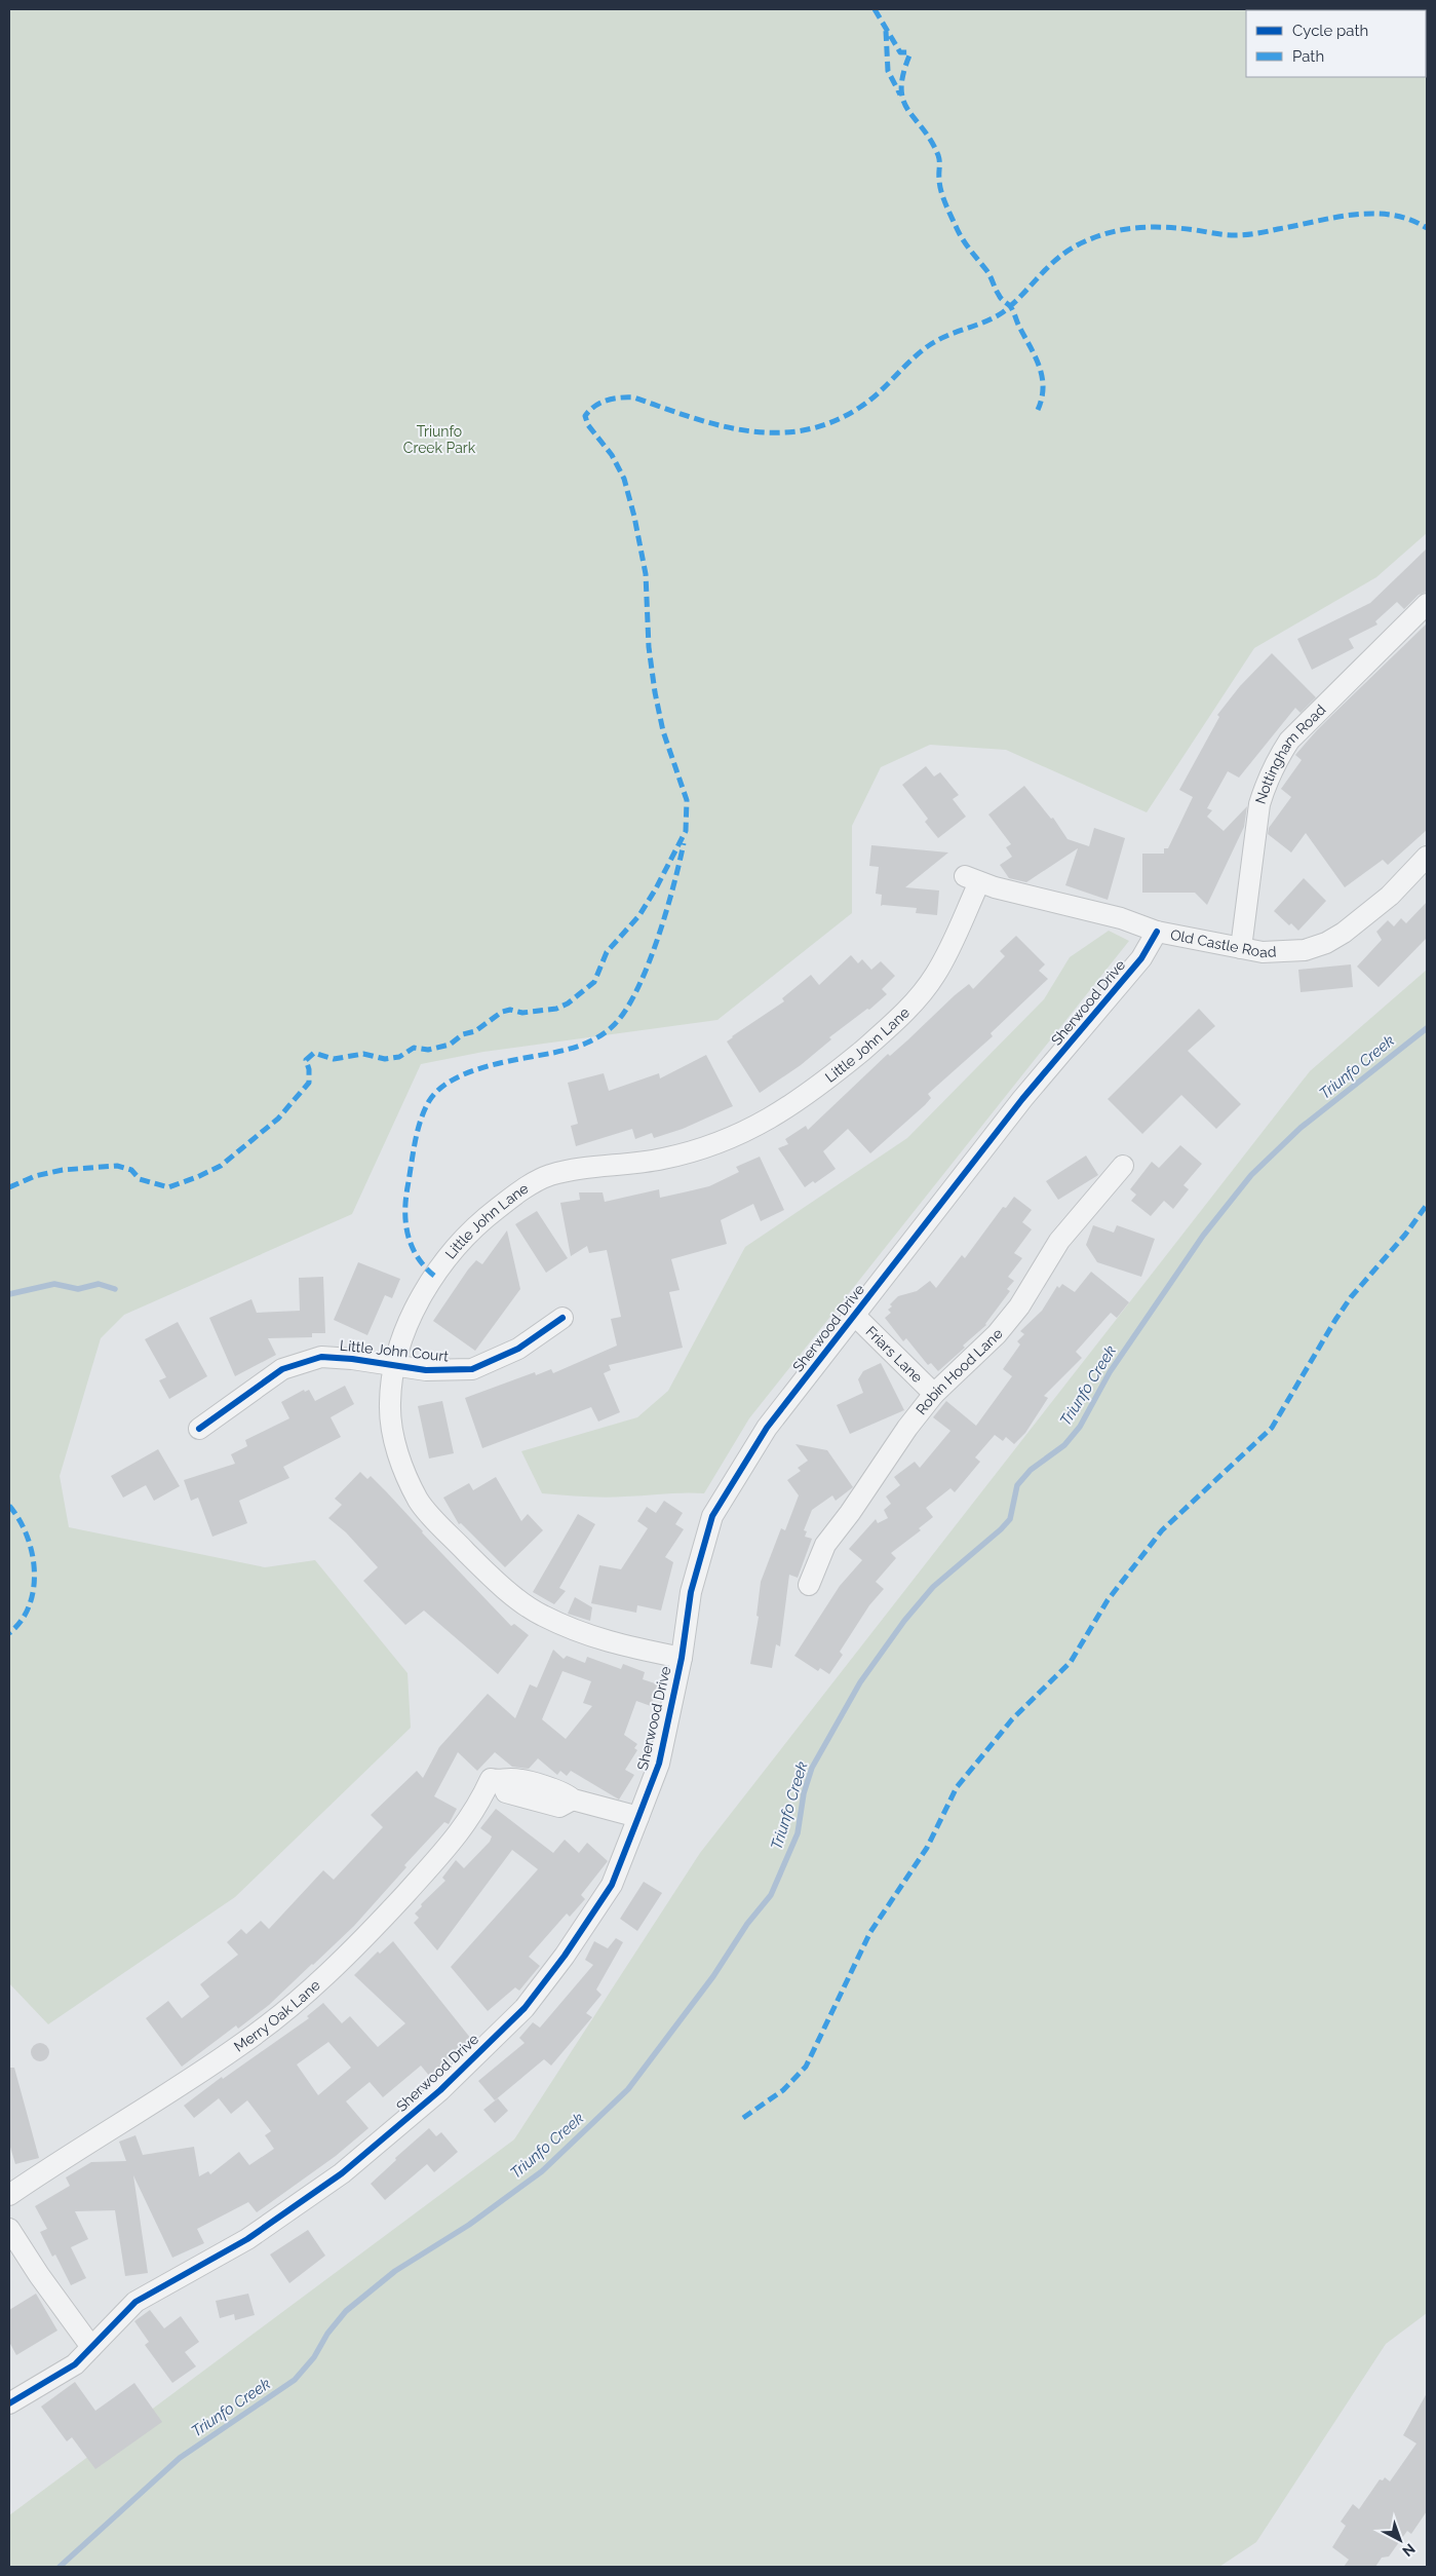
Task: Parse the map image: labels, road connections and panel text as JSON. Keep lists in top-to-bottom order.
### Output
{
  "streets": {
    "street": [
      "Nottingham Road",
      "Old Castle Road",
      "Sherwood Drive",
      "Little John Lane",
      "Little John Court",
      "Friars Lane",
      "Robin Hood Lane",
      "Merry Oak Lane"
    ]
  },
  "crossings": [
    ["Nottingham Road", "Old Castle Road"],
    ["Old Castle Road", "Sherwood Drive"],
    ["Old Castle Road", "Little John Lane"],
    ["Sherwood Drive", "Little John Lane"],
    ["Sherwood Drive", "Friars Lane"],
    ["Sherwood Drive", "Merry Oak Lane"],
    ["Little John Lane", "Little John Court"],
    ["Friars Lane", "Robin Hood Lane"]
  ],
  "water": ["Triunfo Creek"],
  "parks": ["Triunfo Creek Park"],
  "legend": ["Cycle path", "Path"],
  "north": "bottom right"
}
